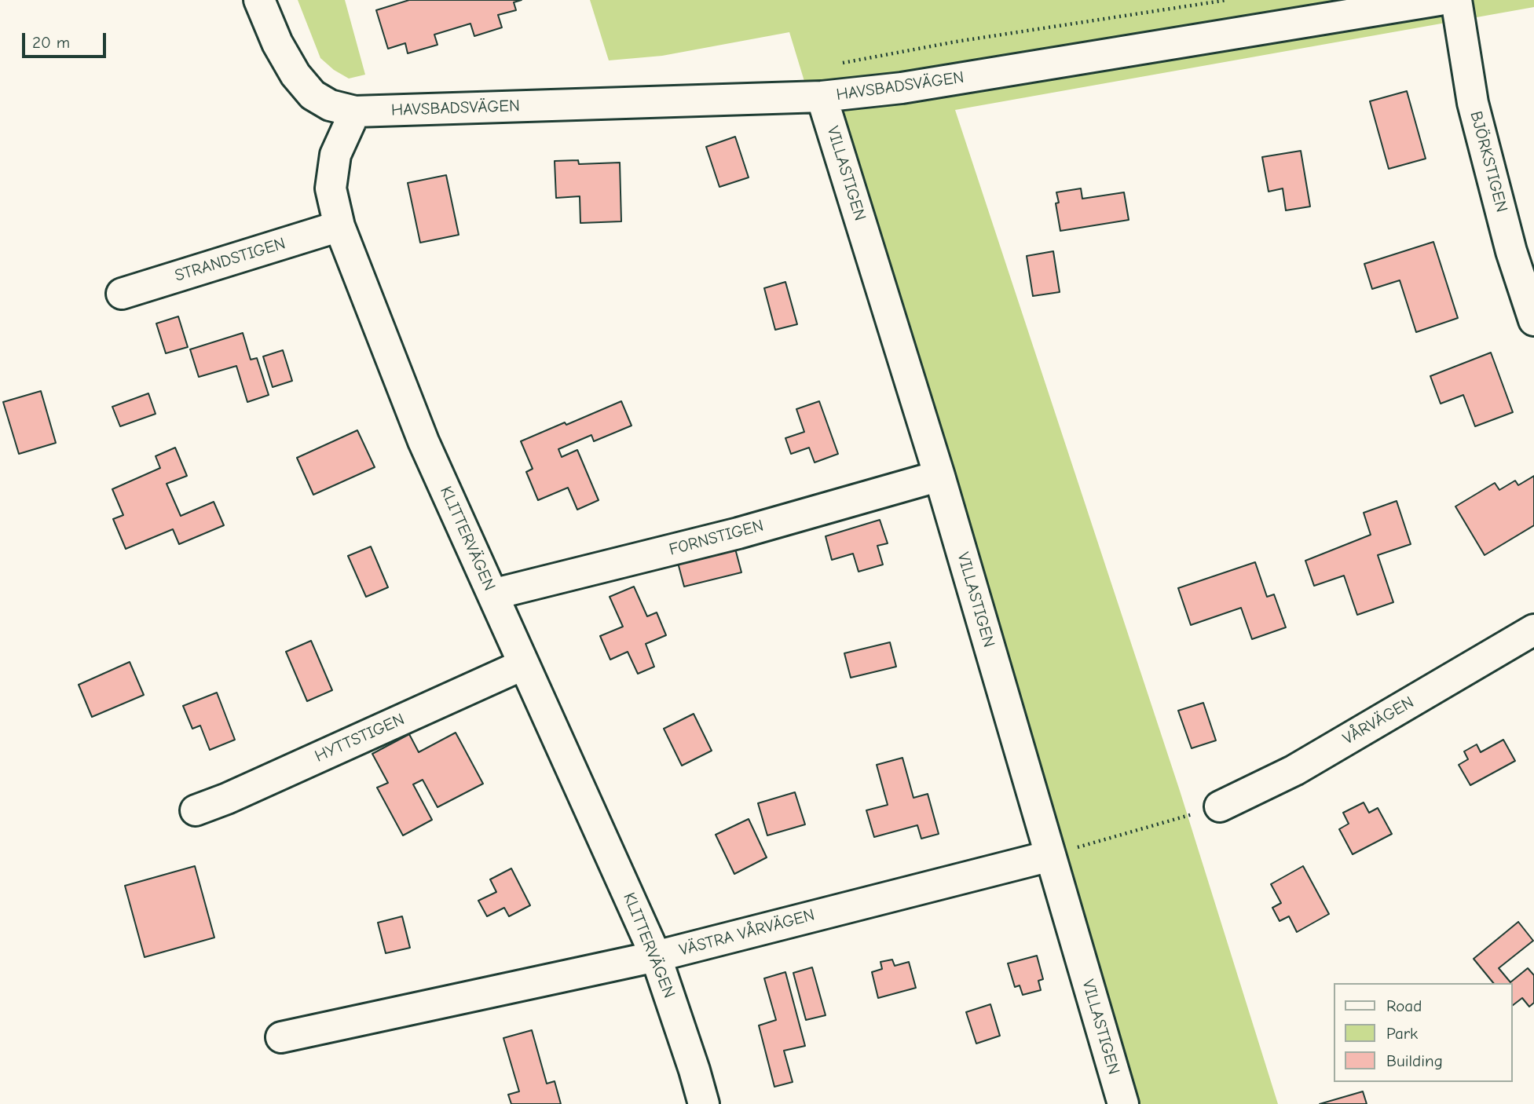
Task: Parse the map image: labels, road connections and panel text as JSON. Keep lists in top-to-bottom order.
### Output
{
  "streets": {
    "street": [
      "HAVSBADSVÄGEN",
      "BJÖRKSTIGEN",
      "VILLASTIGEN",
      "STRANDSTIGEN",
      "FORNSTIGEN",
      "KLITTERVÄGEN",
      "VÅRVÄGEN",
      "HYTTSTIGEN",
      "VÄSTRA VÅRVÄGEN"
    ]
  },
  "crossings": [
    ["HAVSBADSVÄGEN", "VILLASTIGEN"],
    ["HAVSBADSVÄGEN", "KLITTERVÄGEN"],
    ["VILLASTIGEN", "FORNSTIGEN"],
    ["VILLASTIGEN", "VÄSTRA VÅRVÄGEN"],
    ["STRANDSTIGEN", "KLITTERVÄGEN"],
    ["FORNSTIGEN", "KLITTERVÄGEN"],
    ["KLITTERVÄGEN", "HYTTSTIGEN"],
    ["KLITTERVÄGEN", "VÄSTRA VÅRVÄGEN"]
  ],
  "legend": ["Road", "Park", "Building"],
  "scale_bar": "20 m"
}
